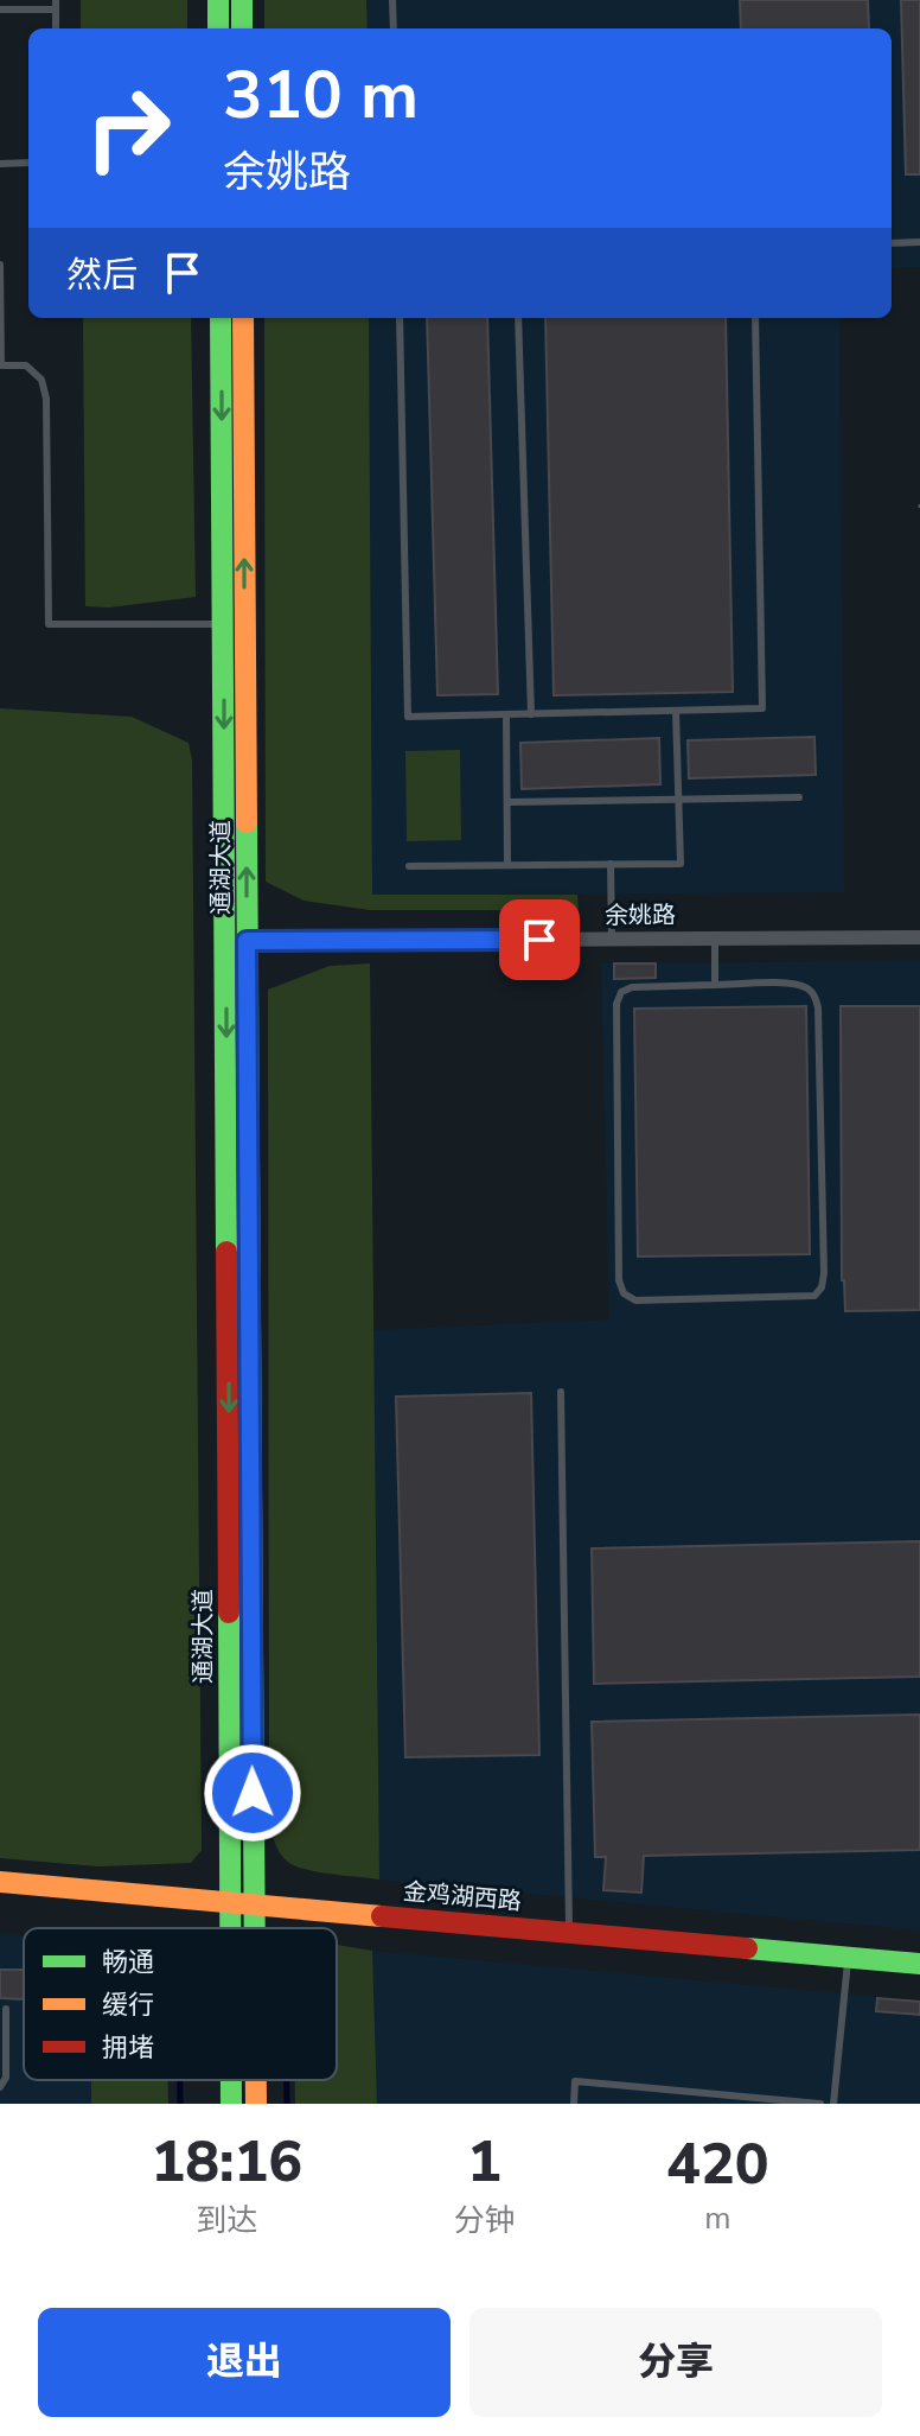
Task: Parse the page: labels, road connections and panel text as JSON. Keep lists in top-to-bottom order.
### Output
{
  "streets": {
    "main road": ["通湖大道", "金鸡湖西路"],
    "street": ["余姚路"]
  },
  "crossings": [
    ["通湖大道", "余姚路"],
    ["通湖大道", "金鸡湖西路"]
  ],
  "legend": ["畅通", "缓行", "拥堵"],
  "page": {
    "turn": ["310 m", "余姚路"],
    "then": "然后",
    "eta": [
      "18:16",
      "到达",
      "1",
      "分钟",
      "420",
      "m"
    ],
    "buttons": ["退出", "分享"]
  }
}
